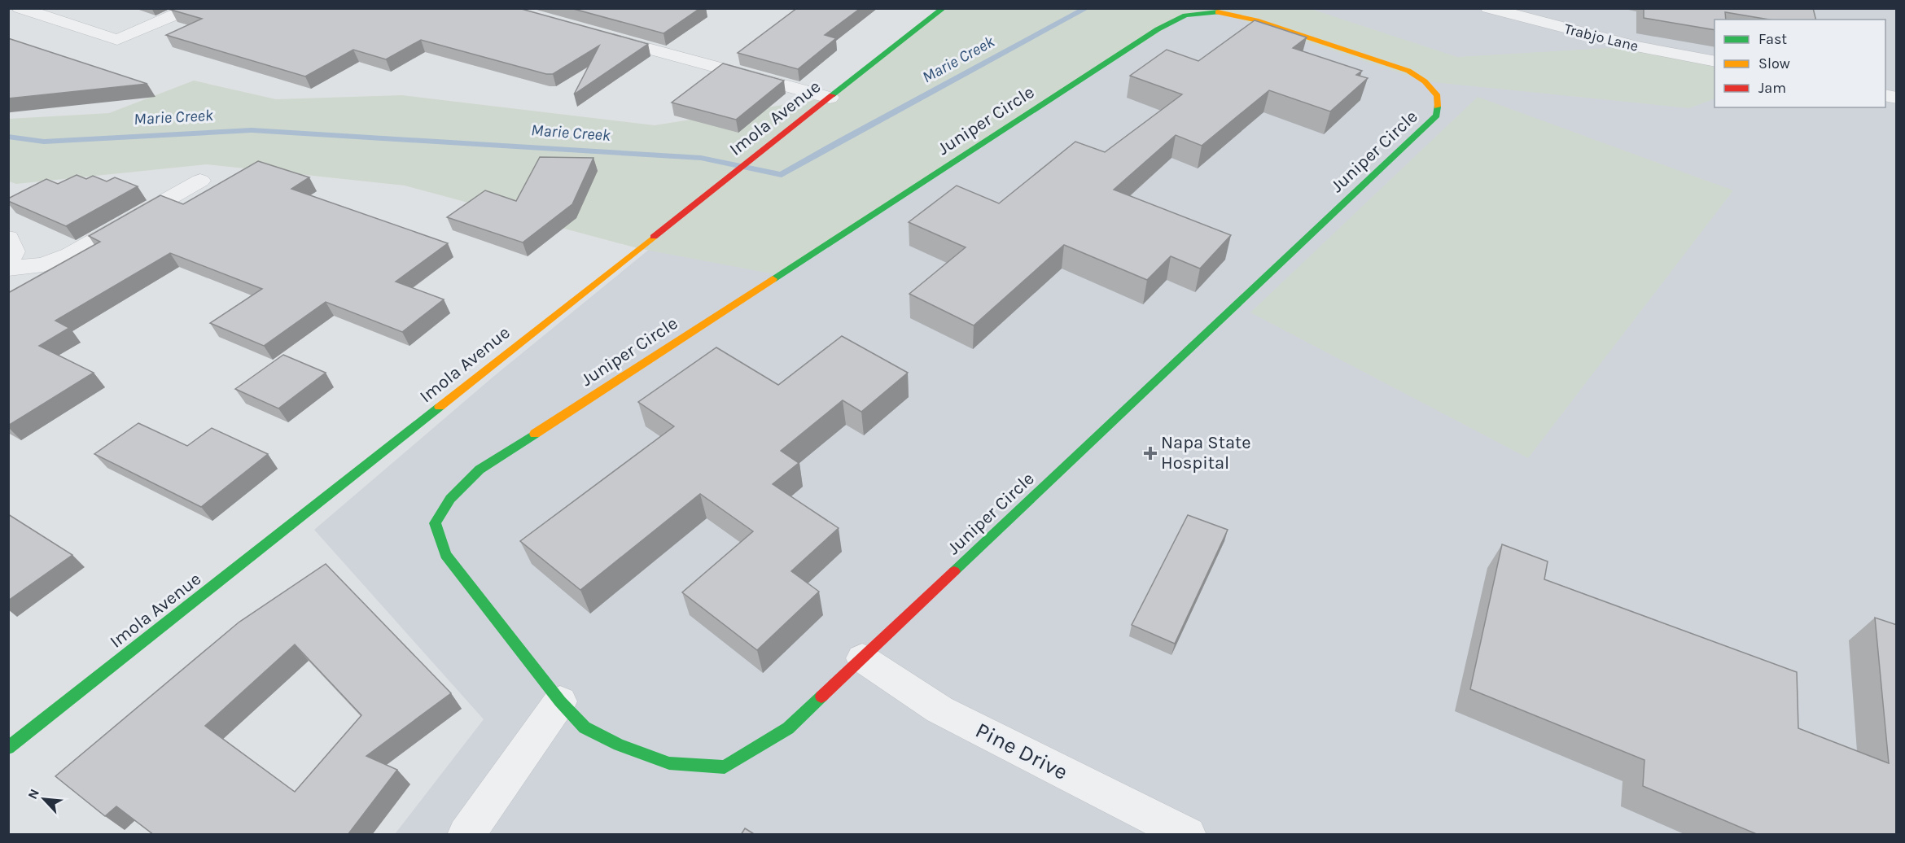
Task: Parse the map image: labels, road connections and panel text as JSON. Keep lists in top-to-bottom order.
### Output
{
  "streets": {
    "street": [
      "Trabjo Lane",
      "Imola Avenue",
      "Juniper Circle",
      "Pine Drive"
    ]
  },
  "crossings": [
    ["Juniper Circle", "Pine Drive"]
  ],
  "water": ["Marie Creek"],
  "places": {
    "health": ["Napa State Hospital"]
  },
  "legend": ["Fast", "Slow", "Jam"],
  "north": "top left"
}
